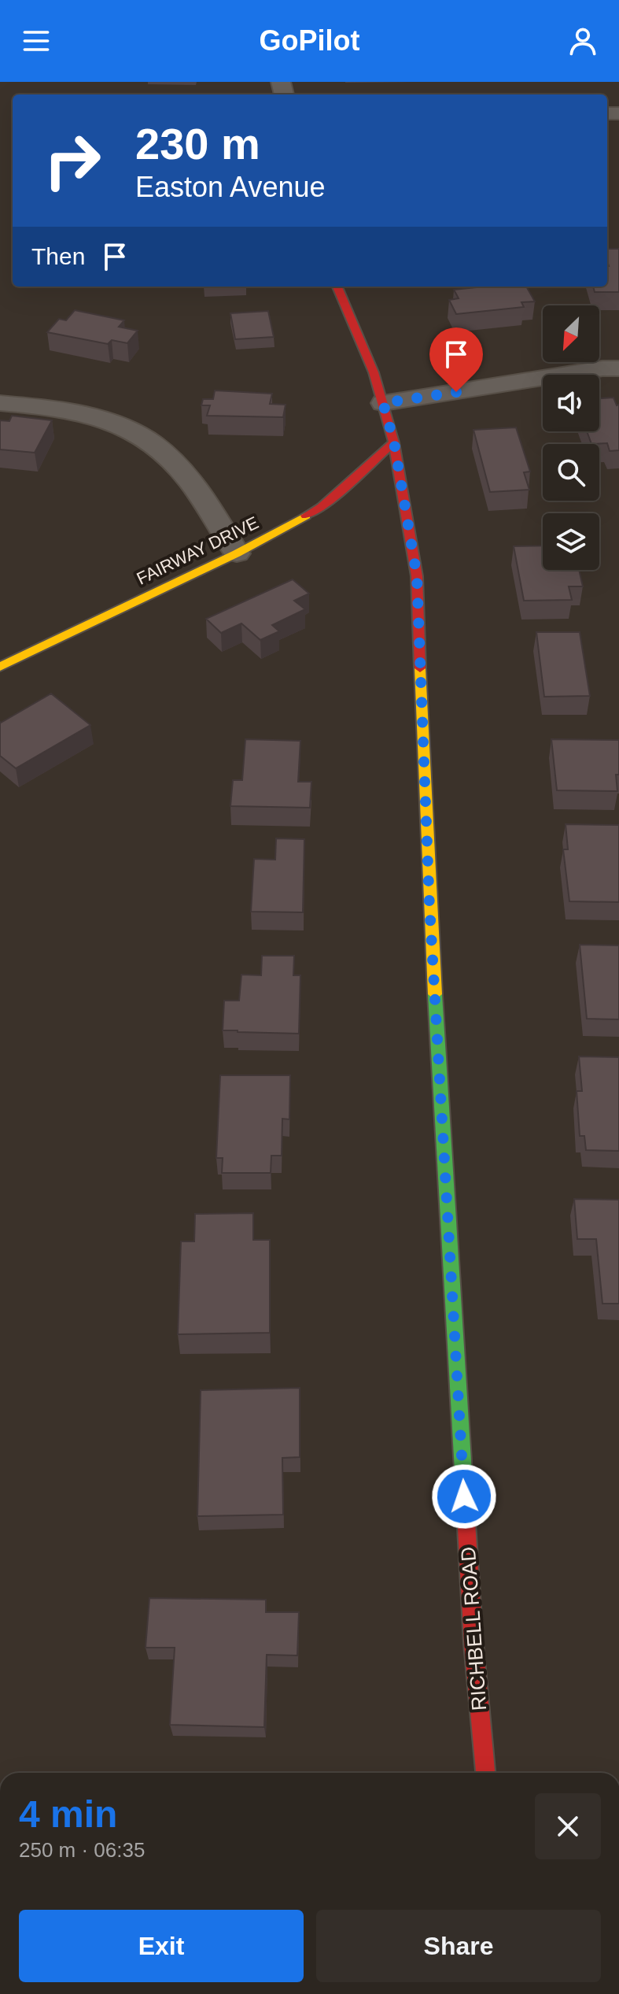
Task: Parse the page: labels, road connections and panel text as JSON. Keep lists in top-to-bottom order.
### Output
{
  "streets": {
    "street": ["FAIRWAY DRIVE", "RICHBELL ROAD"]
  },
  "crossings": [
    ["FAIRWAY DRIVE", "RICHBELL ROAD"]
  ],
  "north": "bottom left",
  "page": {
    "header": "GoPilot",
    "turn": ["230 m", "Easton Avenue"],
    "then": "Then",
    "heading": ["4 min", "250 m · 06:35"],
    "buttons": ["Exit", "Share"]
  }
}
